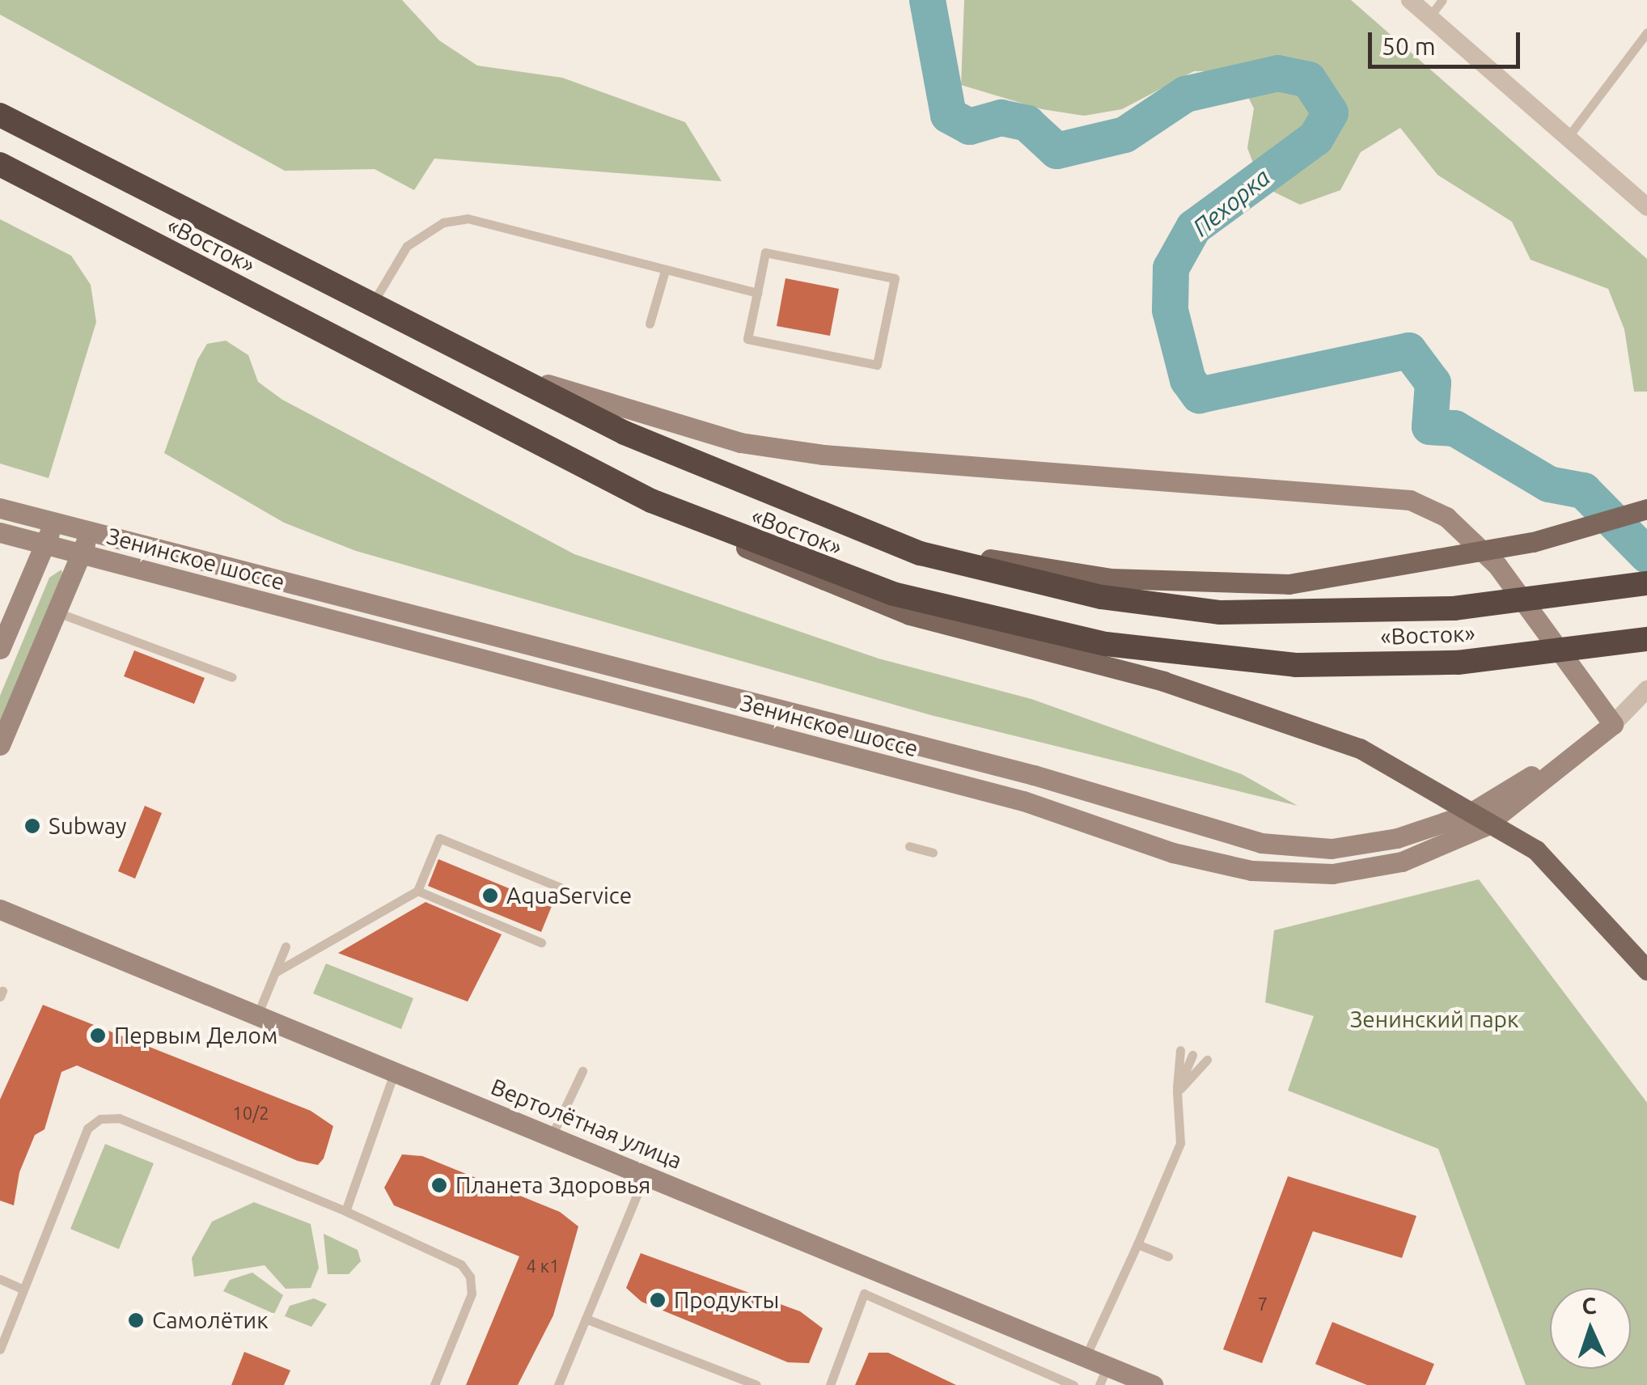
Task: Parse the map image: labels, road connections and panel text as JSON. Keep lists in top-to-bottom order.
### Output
{
  "streets": {
    "highway": ["«Восток»"],
    "main road": ["Зенинское шоссе", "Вертолётная улица"]
  },
  "water": ["Пехорка"],
  "parks": ["Зенинский парк"],
  "places": [
    "Subway",
    "AquaService",
    "Первым Делом",
    "Планета Здоровья",
    "Продукты",
    "Самолётик"
  ],
  "house_numbers": ["10/2", "4 к1", "7"],
  "scale_bar": "50 m",
  "north": "top"
}
